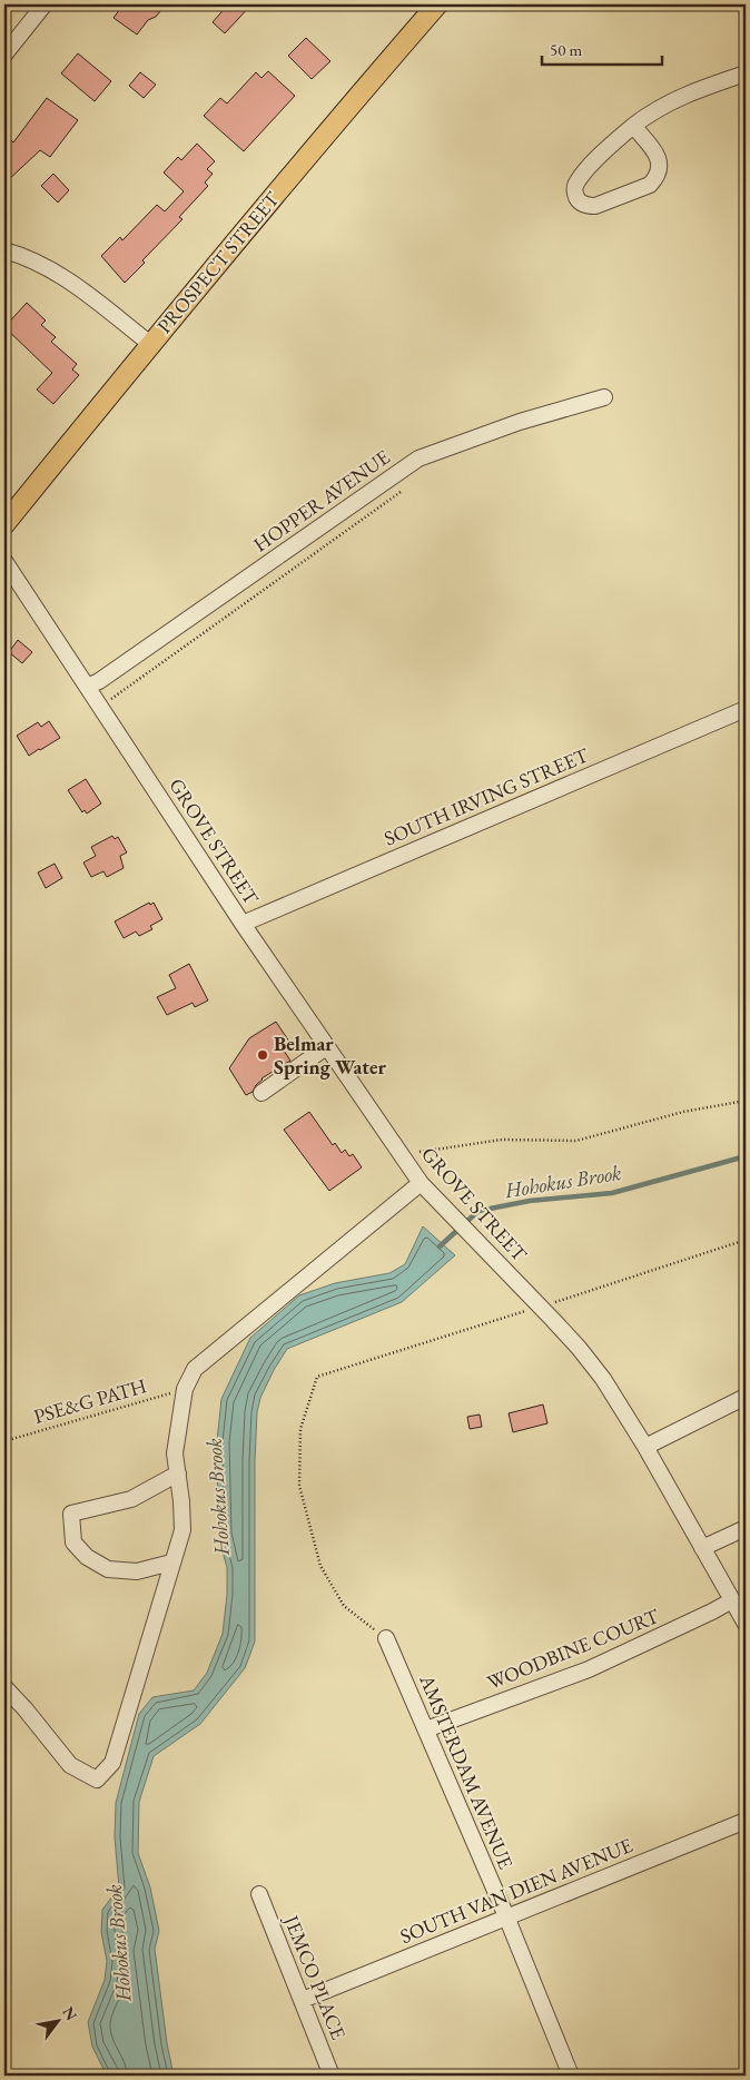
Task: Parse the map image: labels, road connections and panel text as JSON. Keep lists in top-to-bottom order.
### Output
{
  "streets": {
    "main road": ["PROSPECT STREET"],
    "street": [
      "HOPPER AVENUE",
      "SOUTH IRVING STREET",
      "GROVE STREET",
      "WOODBINE COURT",
      "AMSTERDAM AVENUE",
      "SOUTH VAN DIEN AVENUE",
      "JEMCO PLACE"
    ],
    "path": ["PSE&G PATH"]
  },
  "crossings": [
    ["HOPPER AVENUE", "GROVE STREET"],
    ["SOUTH IRVING STREET", "GROVE STREET"],
    ["GROVE STREET", "WOODBINE COURT"],
    ["WOODBINE COURT", "AMSTERDAM AVENUE"],
    ["AMSTERDAM AVENUE", "SOUTH VAN DIEN AVENUE"],
    ["SOUTH VAN DIEN AVENUE", "JEMCO PLACE"]
  ],
  "water": ["Hohokus Brook"],
  "places": ["Belmar Spring Water"],
  "scale_bar": "50 m",
  "north": "top right"
}
